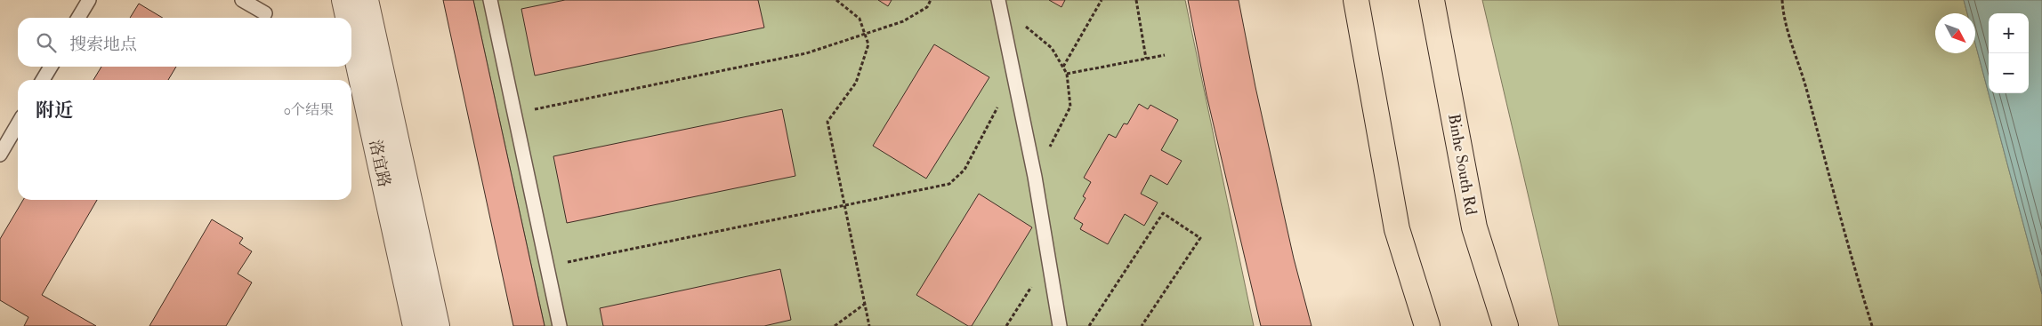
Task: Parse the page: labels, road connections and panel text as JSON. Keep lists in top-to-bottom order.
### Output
{
  "streets": {
    "highway": ["Binhe South Rd"],
    "street": ["洛宜路"]
  },
  "north": "bottom right",
  "page": {
    "map_buttons": ["+", "−"],
    "search": "搜索地点",
    "heading": ["附近", "0个结果"]
  }
}
